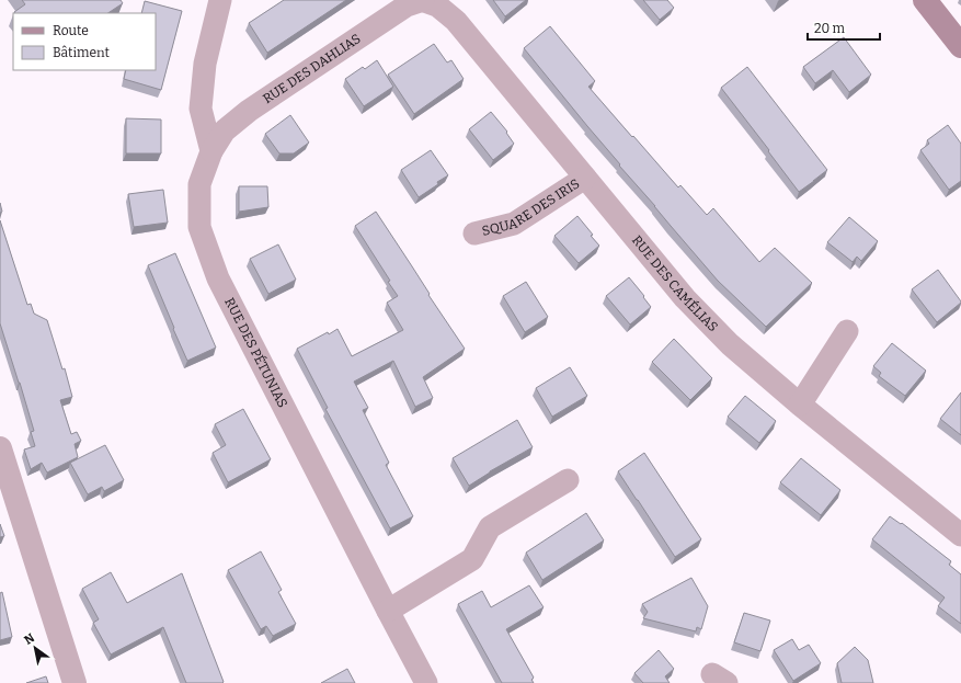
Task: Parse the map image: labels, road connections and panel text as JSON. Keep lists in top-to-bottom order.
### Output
{
  "streets": {
    "street": [
      "RUE DES DAHLIAS",
      "SQUARE DES IRIS",
      "RUE DES CAMÉLIAS",
      "RUE DES PÉTUNIAS"
    ]
  },
  "crossings": [
    ["RUE DES DAHLIAS", "RUE DES CAMÉLIAS"],
    ["RUE DES DAHLIAS", "RUE DES PÉTUNIAS"],
    ["SQUARE DES IRIS", "RUE DES CAMÉLIAS"]
  ],
  "legend": ["Route", "Bâtiment"],
  "scale_bar": "20 m",
  "north": "top left"
}
